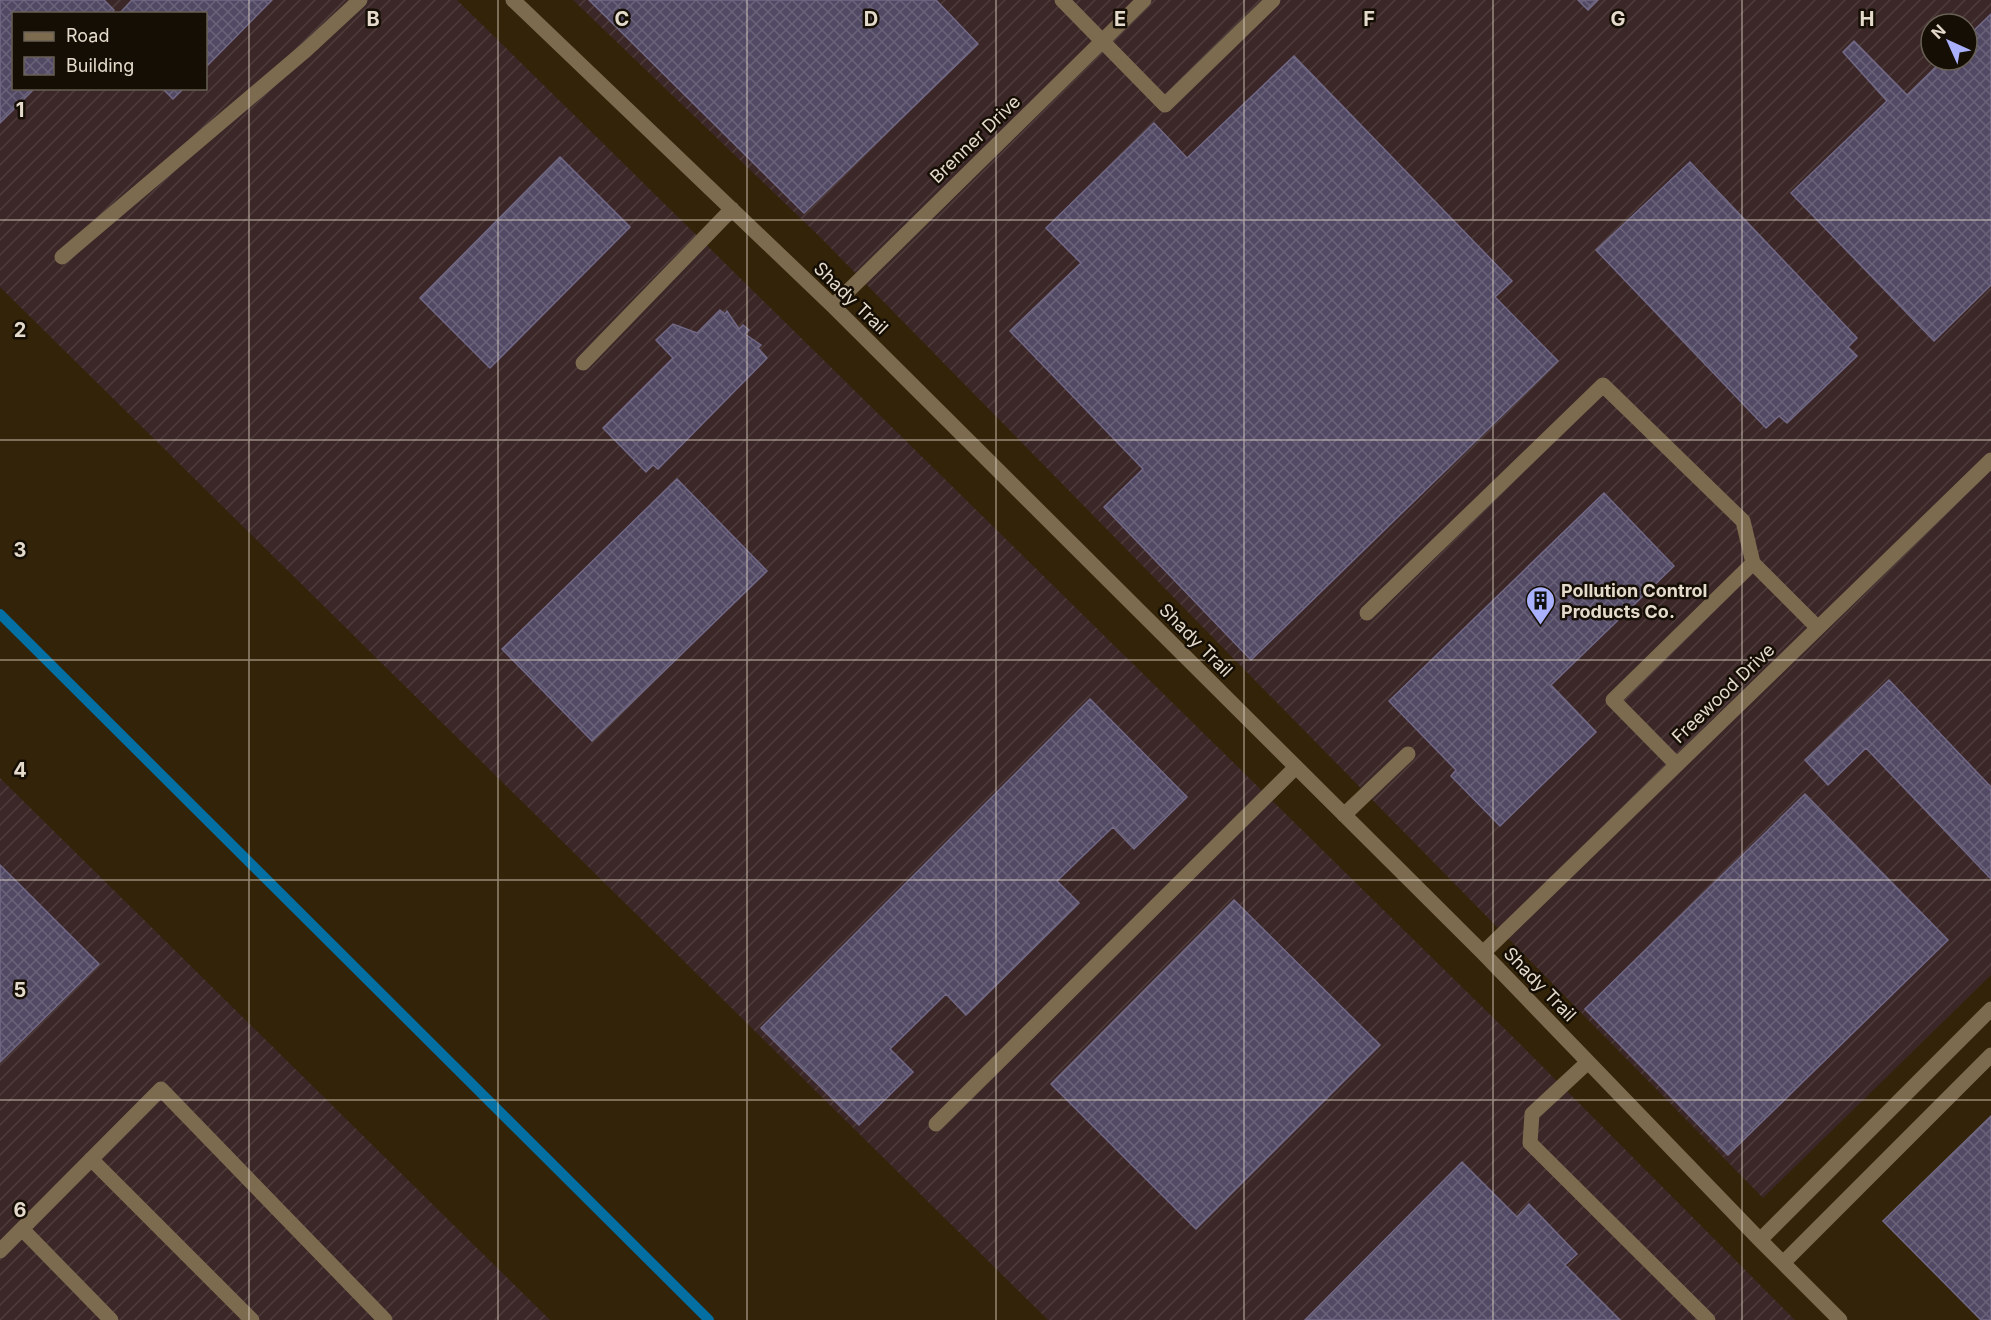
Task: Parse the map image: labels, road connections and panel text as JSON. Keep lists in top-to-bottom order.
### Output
{
  "streets": {
    "street": ["Brenner Drive", "Shady Trail", "Freewood Drive"]
  },
  "crossings": [
    ["Brenner Drive", "Shady Trail"],
    ["Shady Trail", "Freewood Drive"]
  ],
  "places": {
    "building": ["Pollution Control Products Co."]
  },
  "legend": ["Road", "Building"],
  "north": "top left",
  "grid": {
    "columns": [
      "B",
      "C",
      "D",
      "E",
      "F",
      "G",
      "H"
    ],
    "rows": [
      "1",
      "2",
      "3",
      "4",
      "5",
      "6"
    ]
  }
}
